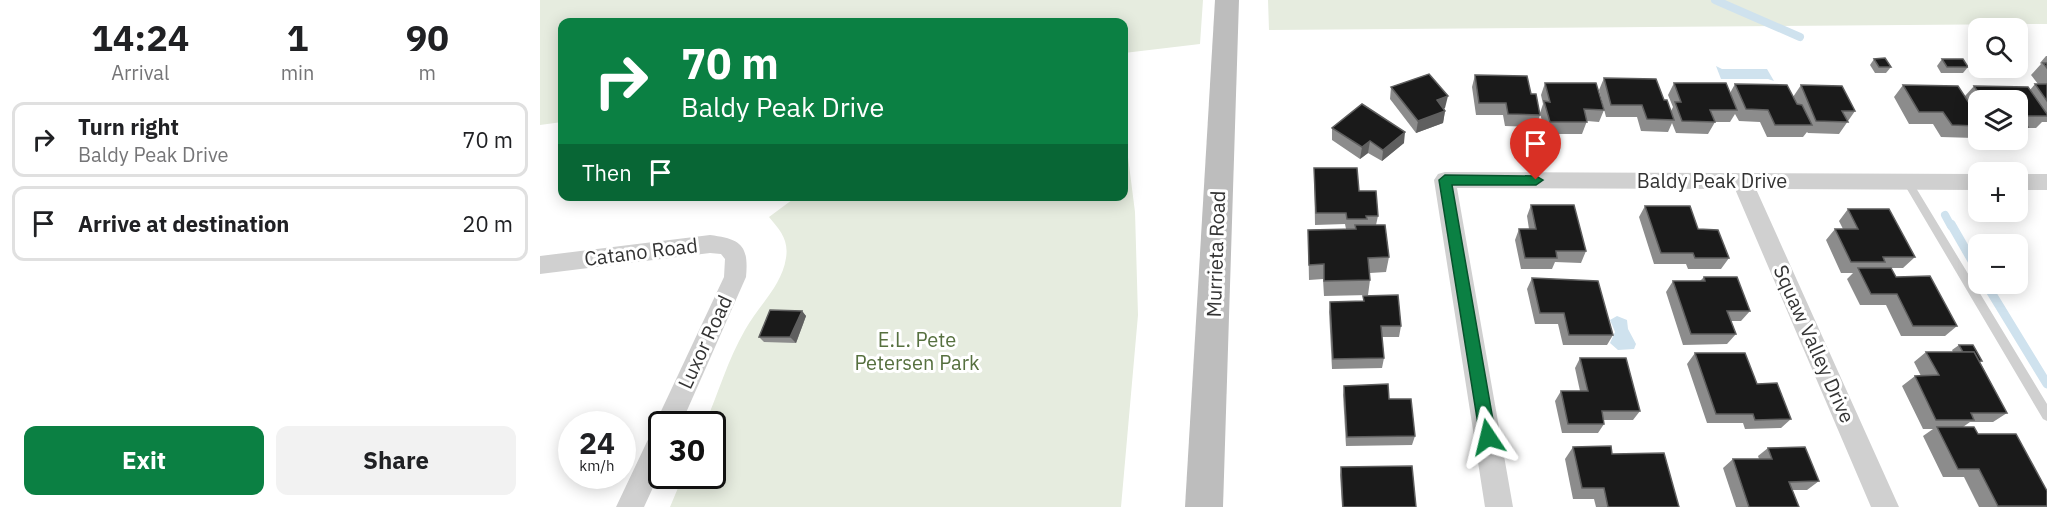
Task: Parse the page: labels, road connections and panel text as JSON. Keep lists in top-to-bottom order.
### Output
{
  "streets": {
    "main road": ["Murrieta Road"],
    "street": [
      "Baldy Peak Drive",
      "Catano Road",
      "Luxor Road",
      "Squaw Valley Drive"
    ]
  },
  "crossings": [
    ["Baldy Peak Drive", "Squaw Valley Drive"],
    ["Catano Road", "Luxor Road"]
  ],
  "parks": ["E.L. Pete Petersen Park"],
  "page": {
    "eta": [
      "14:24",
      "Arrival",
      "1",
      "min",
      "90",
      "m"
    ],
    "map_buttons": ["+", "−"],
    "turn": ["70 m", "Baldy Peak Drive"],
    "list": [
      {
        "name": "Turn right",
        "note": "Baldy Peak Drive",
        "value": "70 m"
      },
      {
        "name": "Arrive at destination",
        "value": "20 m"
      }
    ],
    "then": "Then",
    "speed": "24 km/h",
    "limit": "30",
    "buttons": ["Exit", "Share"]
  }
}
